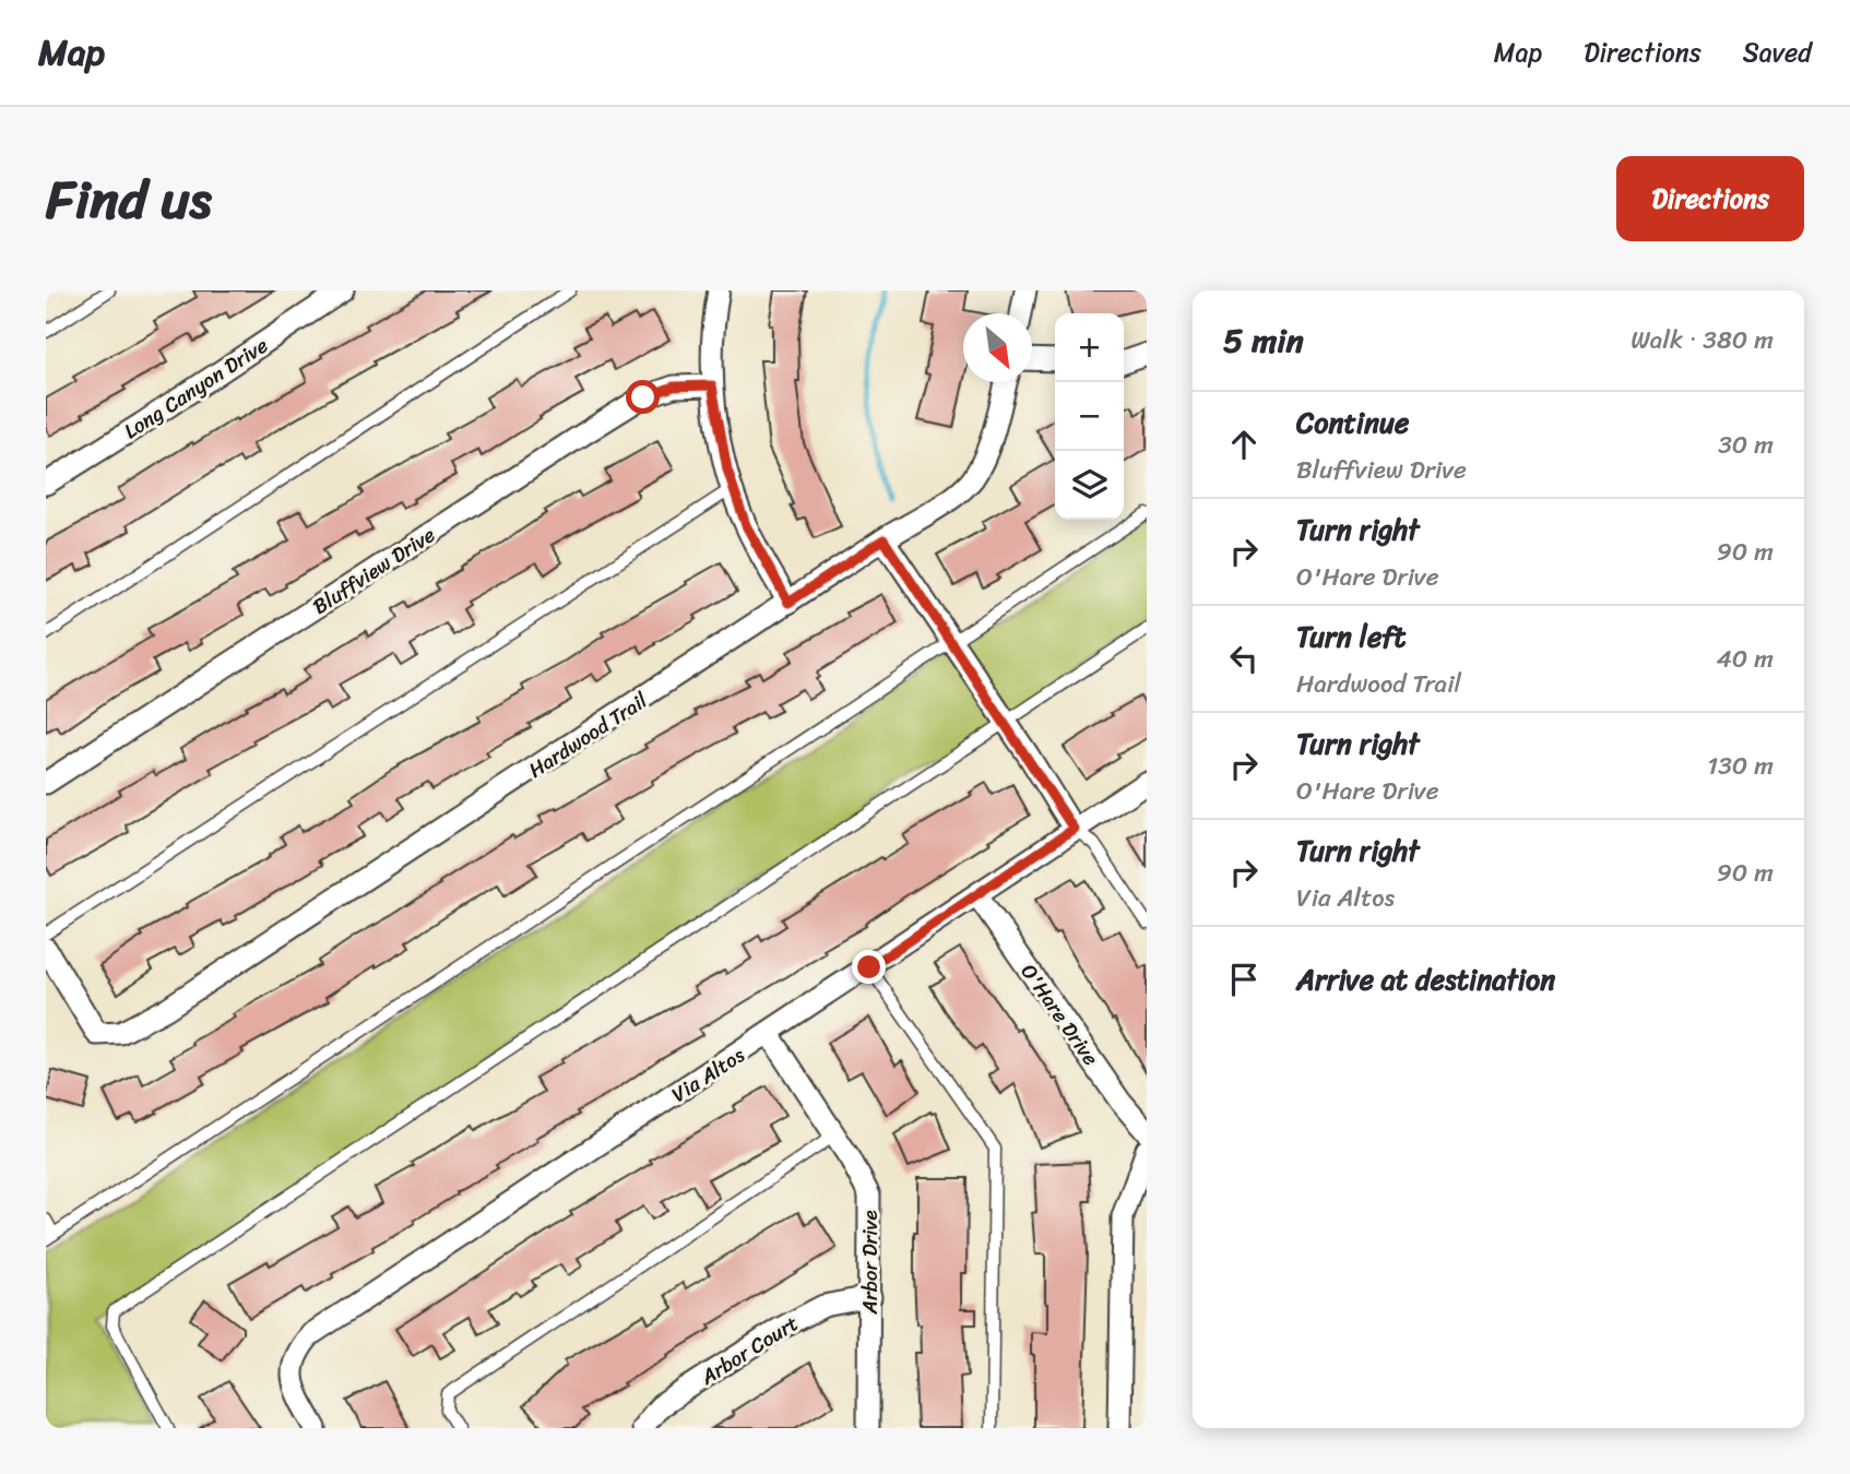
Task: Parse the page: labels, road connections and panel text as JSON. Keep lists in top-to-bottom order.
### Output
{
  "streets": {
    "street": [
      "Long Canyon Drive",
      "Bluffview Drive",
      "Hardwood Trail",
      "O'Hare Drive",
      "Via Altos",
      "Arbor Drive",
      "Arbor Court"
    ]
  },
  "crossings": [
    ["O'Hare Drive", "Via Altos"],
    ["Via Altos", "Arbor Drive"],
    ["Arbor Drive", "Arbor Court"]
  ],
  "north": "bottom right",
  "page": {
    "header": "Map",
    "nav": ["Map", "Directions", "Saved"],
    "title": "Find us",
    "buttons": "Directions",
    "heading": ["5 min", "Walk · 380 m"],
    "map_buttons": ["+", "−"],
    "list": [
      ["Continue", "Bluffview Drive", "30 m"],
      ["Turn right", "O'Hare Drive", "90 m"],
      ["Turn left", "Hardwood Trail", "40 m"],
      ["Turn right", "O'Hare Drive", "130 m"],
      ["Turn right", "Via Altos", "90 m"],
      "Arrive at destination"
    ]
  }
}
